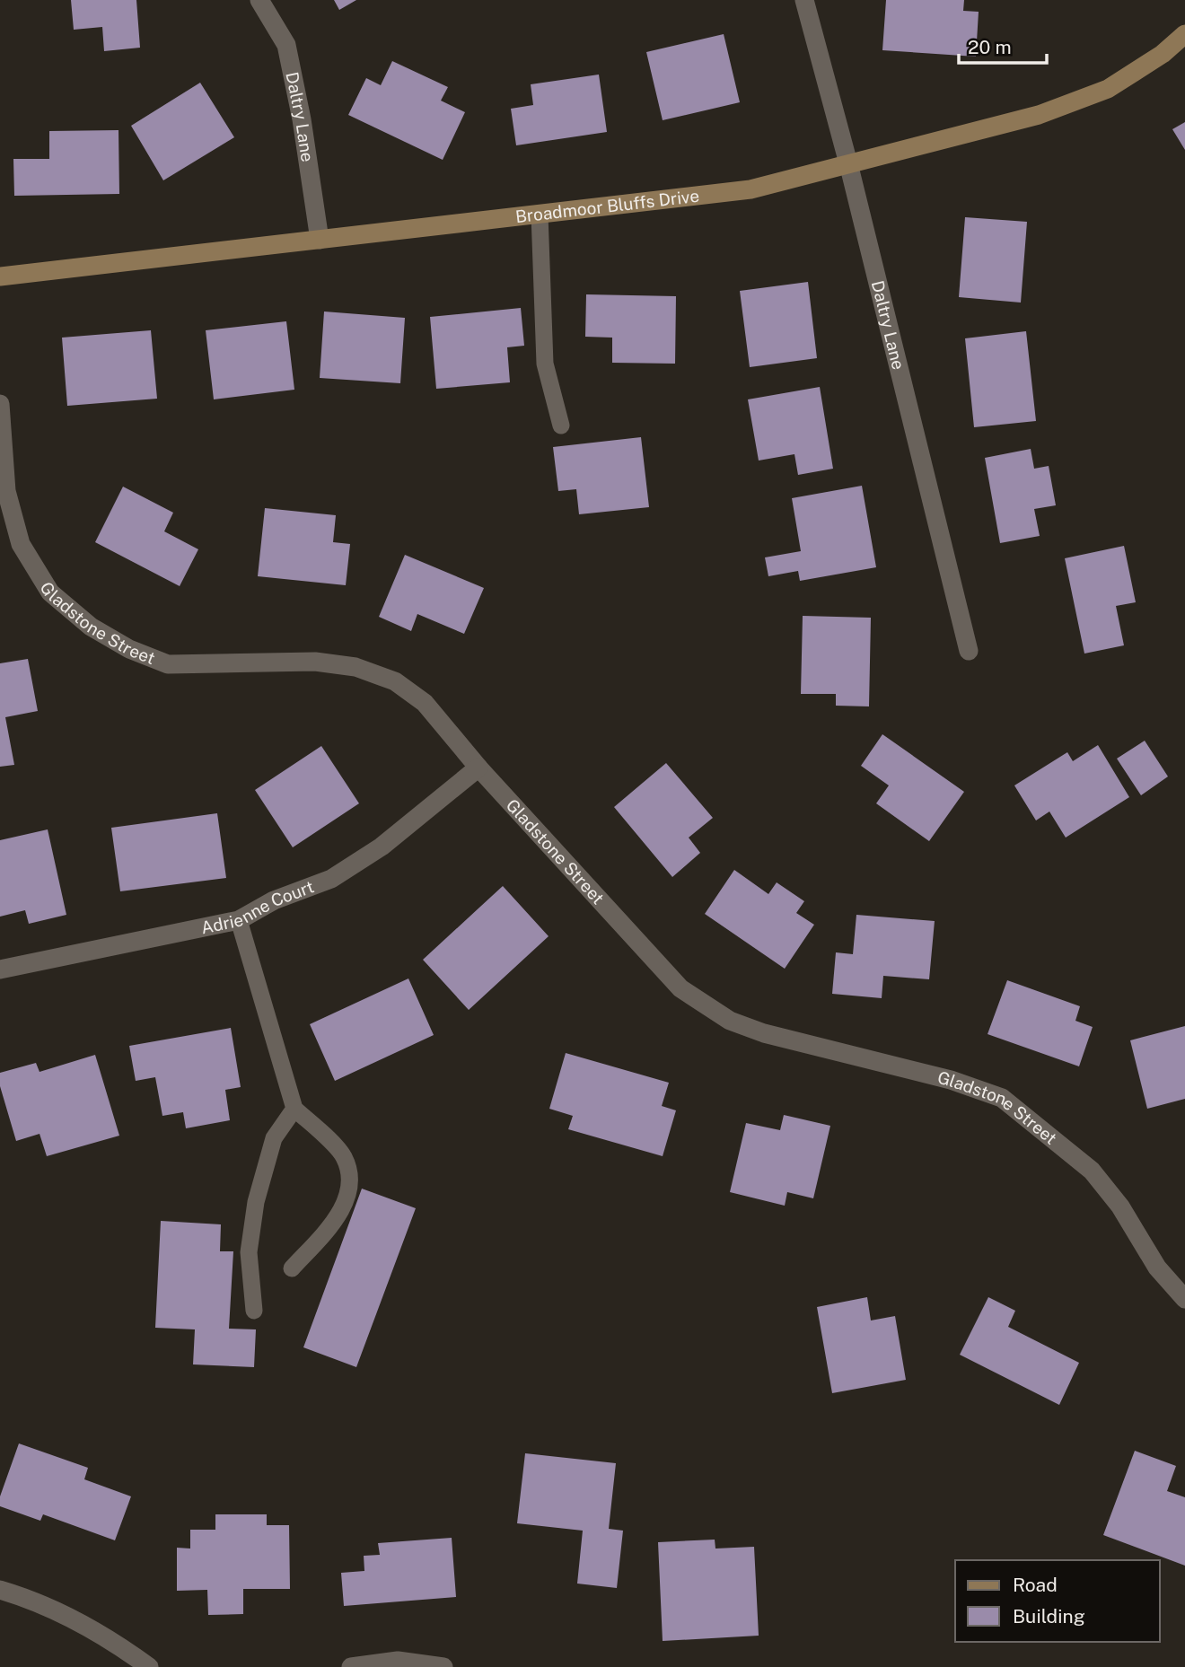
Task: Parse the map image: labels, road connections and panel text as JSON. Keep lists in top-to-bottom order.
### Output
{
  "streets": {
    "street": [
      "Daltry Lane",
      "Broadmoor Bluffs Drive",
      "Gladstone Street",
      "Adrienne Court"
    ]
  },
  "crossings": [
    ["Daltry Lane", "Broadmoor Bluffs Drive"],
    ["Gladstone Street", "Adrienne Court"]
  ],
  "legend": ["Road", "Building"],
  "scale_bar": "20 m"
}
